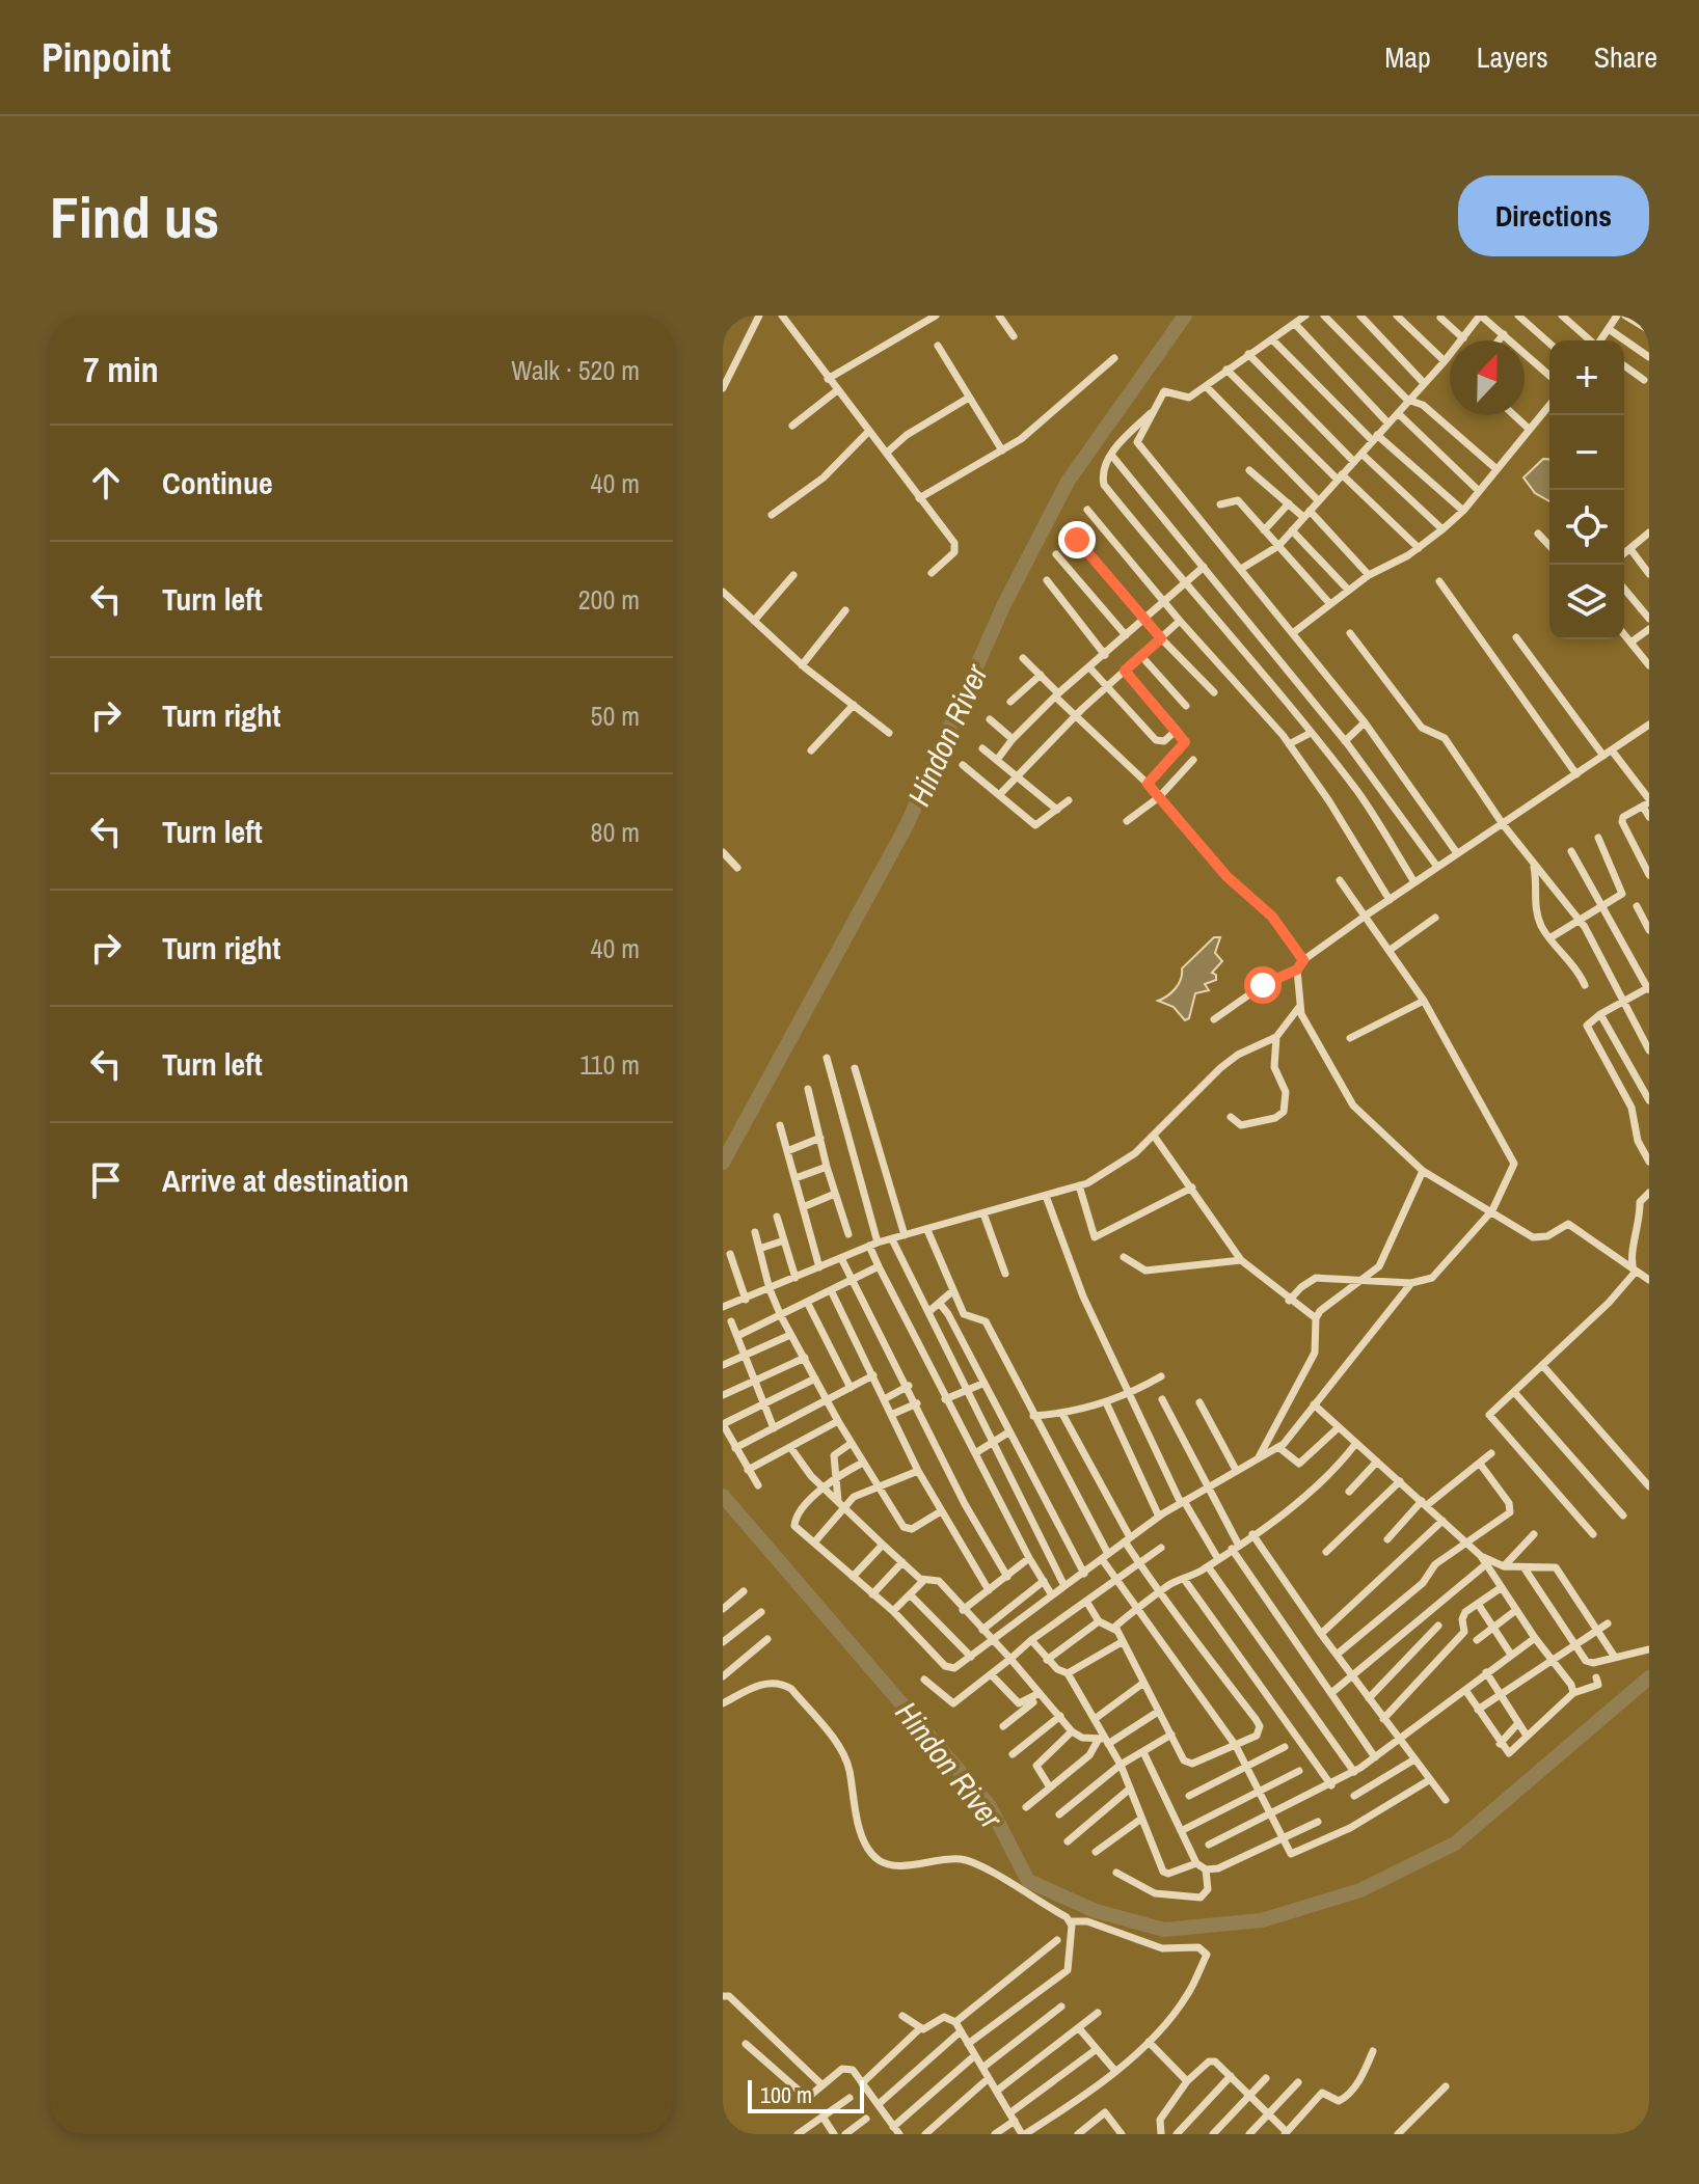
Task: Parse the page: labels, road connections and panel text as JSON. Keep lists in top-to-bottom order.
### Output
{
  "water": ["Hindon River"],
  "scale_bar": "100 m",
  "north": "top",
  "page": {
    "header": "Pinpoint",
    "nav": ["Map", "Layers", "Share"],
    "buttons": "Directions",
    "title": "Find us",
    "heading": ["7 min", "Walk · 520 m"],
    "map_buttons": ["+", "−"],
    "list": [
      ["Continue", "40 m"],
      ["Turn left", "200 m"],
      ["Turn right", "50 m"],
      ["Turn left", "80 m"],
      ["Turn right", "40 m"],
      ["Turn left", "110 m"],
      "Arrive at destination"
    ],
    "scale": "100 m"
  }
}
